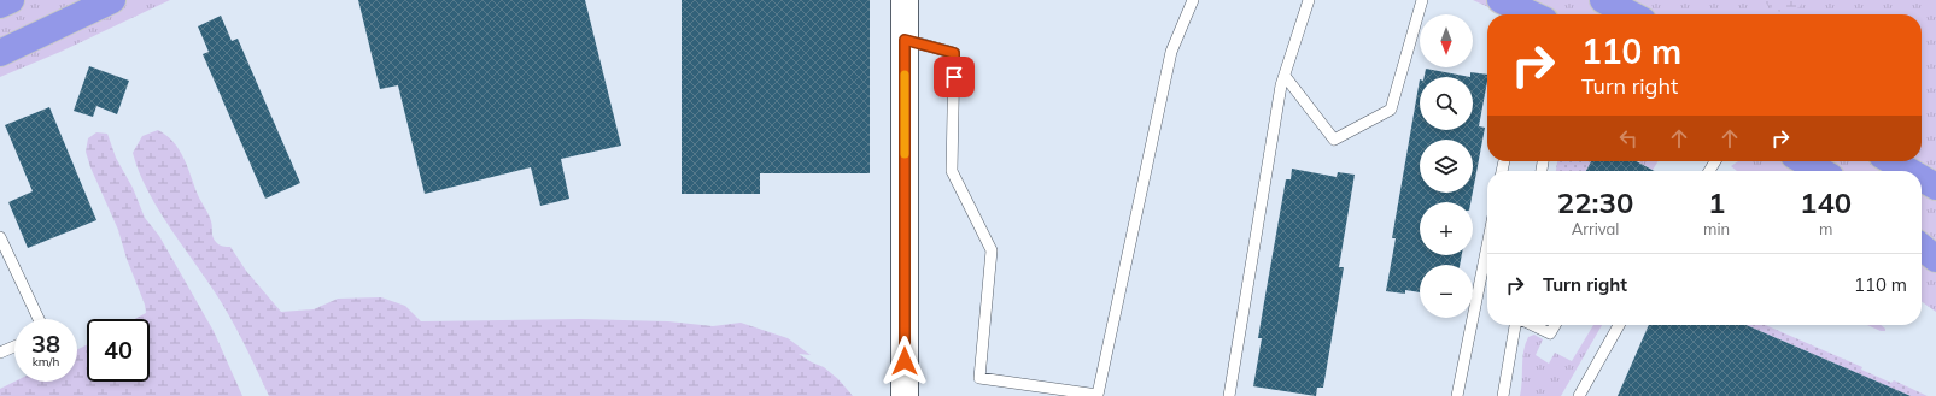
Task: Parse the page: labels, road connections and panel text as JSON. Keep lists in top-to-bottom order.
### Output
{
  "north": "bottom",
  "page": {
    "map_buttons": ["+", "−"],
    "turn": ["110 m", "Turn right"],
    "eta": [
      "22:30",
      "Arrival",
      "1",
      "min",
      "140",
      "m"
    ],
    "list": [
      {
        "name": "Turn right",
        "value": "110 m"
      }
    ],
    "speed": "38 km/h",
    "limit": "40"
  }
}
